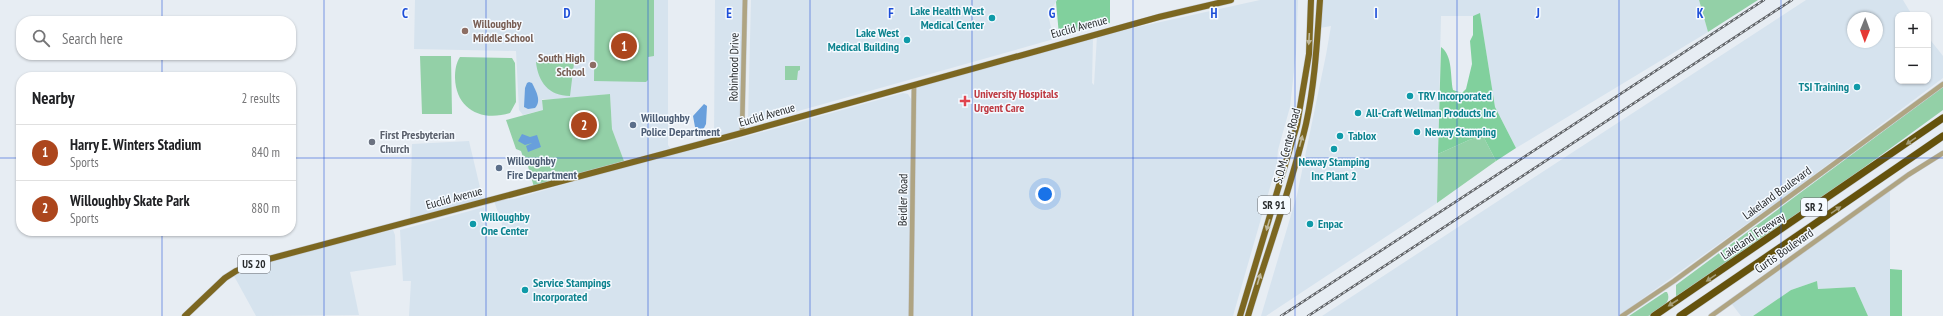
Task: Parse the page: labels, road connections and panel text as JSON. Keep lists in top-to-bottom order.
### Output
{
  "streets": {
    "highway": ["SR 2", "Lakeland Freeway"],
    "main road": [
      "Euclid Avenue",
      "S.O.M. Center Road",
      "SR 91",
      "US 20"
    ],
    "street": [
      "Robinhood Drive",
      "Lakeland Boulevard",
      "Beidler Road",
      "Curtis Boulevard"
    ]
  },
  "crossings": [
    ["Euclid Avenue", "Robinhood Drive"],
    ["Euclid Avenue", "Beidler Road"]
  ],
  "places": {
    "other": [
      "Lake Health West Medical Center",
      "Willoughby Middle School",
      "Lake West Medical Building",
      "South High School",
      "TSI Training",
      "TRV Incorporated",
      "All-Craft Wellman Products Inc",
      "Willoughby Police Department",
      "Neway Stamping",
      "Tablox",
      "First Presbyterian Church",
      "Neway Stamping Inc Plant 2",
      "Willoughby Fire Department",
      "Willoughby One Center",
      "Enpac",
      "Service Stampings Incorporated"
    ],
    "health": ["University Hospitals Urgent Care"]
  },
  "north": "bottom",
  "page": {
    "map_buttons": ["+", "−"],
    "search": "Search here",
    "pins": ["1", "2"],
    "heading": ["Nearby", "2 results"],
    "list": [
      {
        "mark": "1",
        "name": "Harry E. Winters Stadium",
        "note": "Sports",
        "value": "840 m"
      },
      {
        "mark": "2",
        "name": "Willoughby Skate Park",
        "note": "Sports",
        "value": "880 m"
      }
    ]
  },
  "grid": {
    "columns": [
      "C",
      "D",
      "E",
      "F",
      "G",
      "H",
      "I",
      "J",
      "K"
    ]
  }
}
